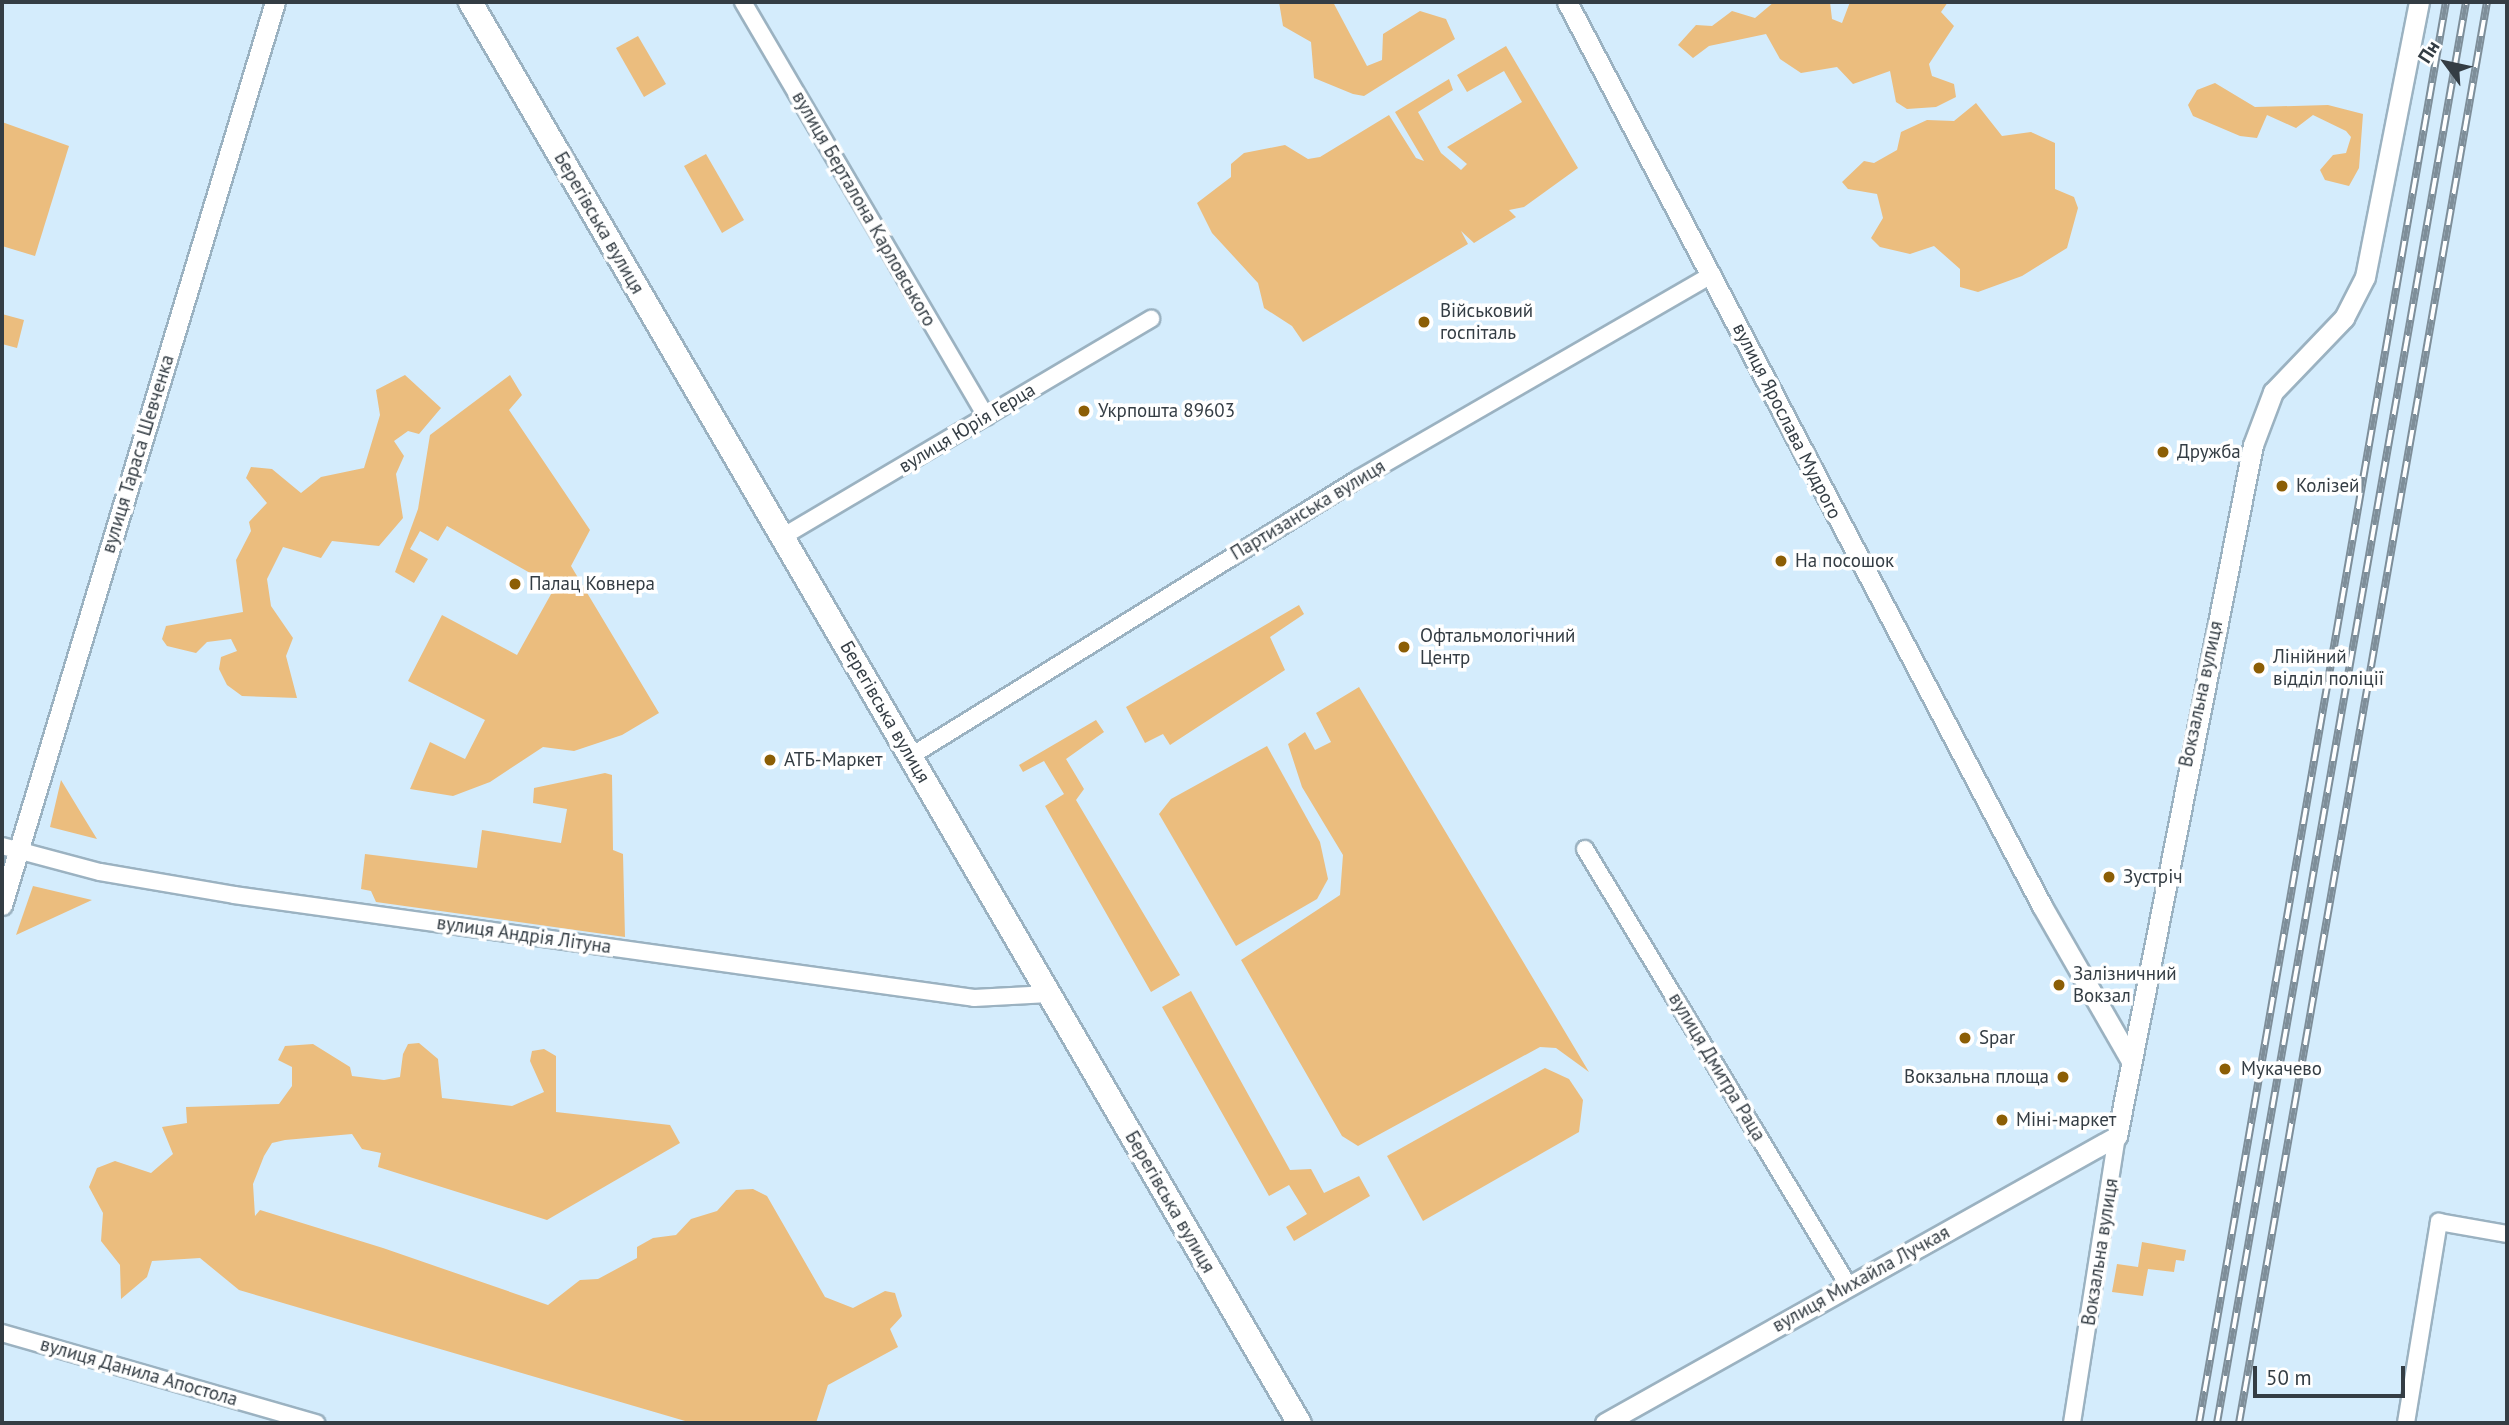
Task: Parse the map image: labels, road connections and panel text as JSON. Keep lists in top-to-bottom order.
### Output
{
  "streets": {
    "main road": ["Берегівська вулиця"],
    "street": [
      "вулиця Берталона Карловського",
      "вулиця Ярослава Мудрого",
      "вулиця Юрія Герца",
      "вулиця Тараса Шевченка",
      "Партизанська вулиця",
      "Вокзальна вулиця",
      "вулиця Андрія Літуна",
      "вулиця Дмитра Раца",
      "вулиця Михайла Лучкая",
      "вулиця Данила Апостола"
    ]
  },
  "crossings": [
    ["вулиця Берталона Карловського", "вулиця Юрія Герца"],
    ["Берегівська вулиця", "вулиця Юрія Герца"],
    ["Берегівська вулиця", "Партизанська вулиця"],
    ["Берегівська вулиця", "вулиця Андрія Літуна"],
    ["вулиця Ярослава Мудрого", "Партизанська вулиця"],
    ["вулиця Ярослава Мудрого", "Вокзальна вулиця"],
    ["вулиця Тараса Шевченка", "вулиця Андрія Літуна"],
    ["Вокзальна вулиця", "вулиця Михайла Лучкая"],
    ["вулиця Дмитра Раца", "вулиця Михайла Лучкая"]
  ],
  "places": [
    "Військовий госпіталь",
    "Укрпошта 89603",
    "Дружба",
    "Колізей",
    "На посошок",
    "Палац Ковнера",
    "Офтальмологічний Центр",
    "Лінійний відділ поліції",
    "АТБ-Маркет",
    "Зустріч",
    "Залізничний Вокзал",
    "Spar",
    "Мукачево",
    "Вокзальна площа",
    "Міні-маркет"
  ],
  "scale_bar": "50 m",
  "north": "top left"
}
